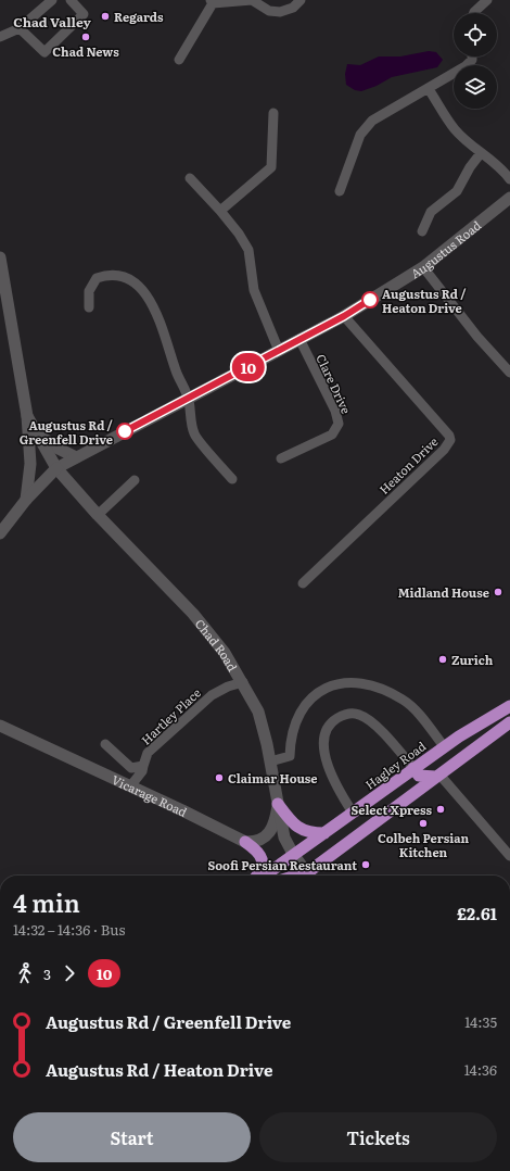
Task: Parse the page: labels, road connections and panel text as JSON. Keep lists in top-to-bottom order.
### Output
{
  "streets": {
    "highway": ["Hagley Road"],
    "main road": ["Augustus Road", "Chad Road", "Vicarage Road"],
    "street": ["Clare Drive", "Heaton Drive", "Hartley Place"]
  },
  "crossings": [
    ["Augustus Road", "Clare Drive"],
    ["Augustus Road", "Heaton Drive"],
    ["Augustus Road", "Chad Road"],
    ["Chad Road", "Hartley Place"],
    ["Chad Road", "Hagley Road"],
    ["Hartley Place", "Vicarage Road"]
  ],
  "districts": ["Chad Valley"],
  "places": [
    "Regards",
    "Chad News",
    "Augustus Rd / Heaton Drive",
    "Augustus Rd / Greenfell Drive",
    "Midland House",
    "Zurich",
    "Claimar House",
    "Select Xpress",
    "Colbeh Persian Kitchen",
    "Soofi Persian Restaurant"
  ],
  "lines": ["bus line 10"],
  "page": {
    "on_map": "10",
    "heading": ["4 min", "14:32 – 14:36 · Bus", "£2.61"],
    "legs": ["3", "10"],
    "list": [
      {
        "name": "Augustus Rd / Greenfell Drive",
        "value": "14:35"
      },
      {
        "name": "Augustus Rd / Heaton Drive",
        "value": "14:36"
      }
    ],
    "buttons": ["Start", "Tickets"]
  }
}
